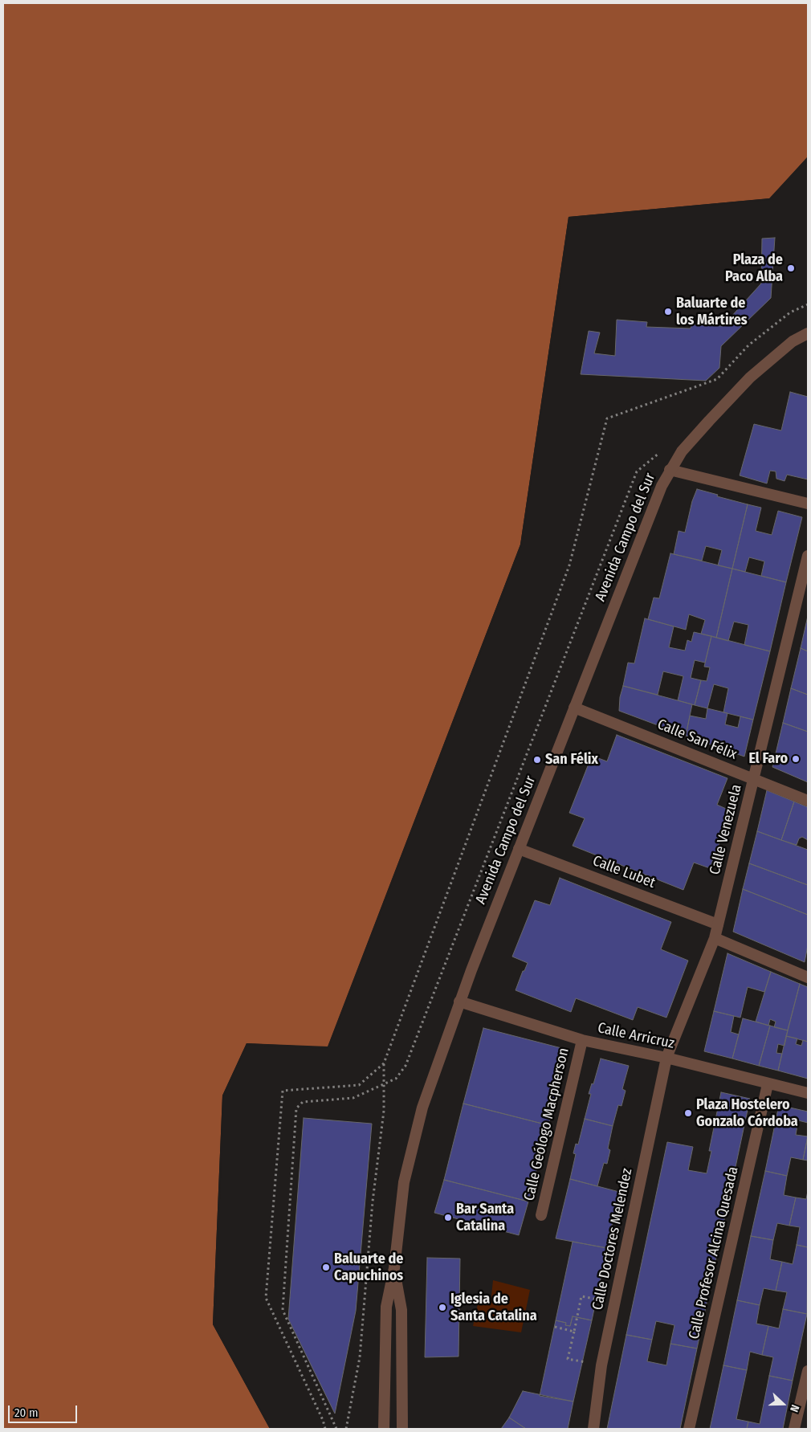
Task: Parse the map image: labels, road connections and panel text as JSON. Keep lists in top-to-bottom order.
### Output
{
  "streets": {
    "street": [
      "Avenida Campo del Sur",
      "Calle San Félix",
      "Calle Venezuela",
      "Calle Lubet",
      "Calle Arricruz",
      "Calle Geólogo Macpherson",
      "Calle Doctores Melendez",
      "Calle Profesor Alcina Quesada"
    ]
  },
  "crossings": [
    ["Avenida Campo del Sur", "Calle San Félix"],
    ["Avenida Campo del Sur", "Calle Lubet"],
    ["Avenida Campo del Sur", "Calle Arricruz"],
    ["Calle San Félix", "Calle Venezuela"],
    ["Calle Venezuela", "Calle Lubet"],
    ["Calle Venezuela", "Calle Arricruz"],
    ["Calle Venezuela", "Calle Doctores Melendez"],
    ["Calle Arricruz", "Calle Geólogo Macpherson"],
    ["Calle Arricruz", "Calle Doctores Melendez"],
    ["Calle Arricruz", "Calle Profesor Alcina Quesada"]
  ],
  "places": [
    "Plaza de Paco Alba",
    "Baluarte de los Mártires",
    "El Faro",
    "San Félix",
    "Plaza Hostelero Gonzalo Córdoba",
    "Bar Santa Catalina",
    "Baluarte de Capuchinos",
    "Iglesia de Santa Catalina"
  ],
  "scale_bar": "20 m",
  "north": "right"
}
